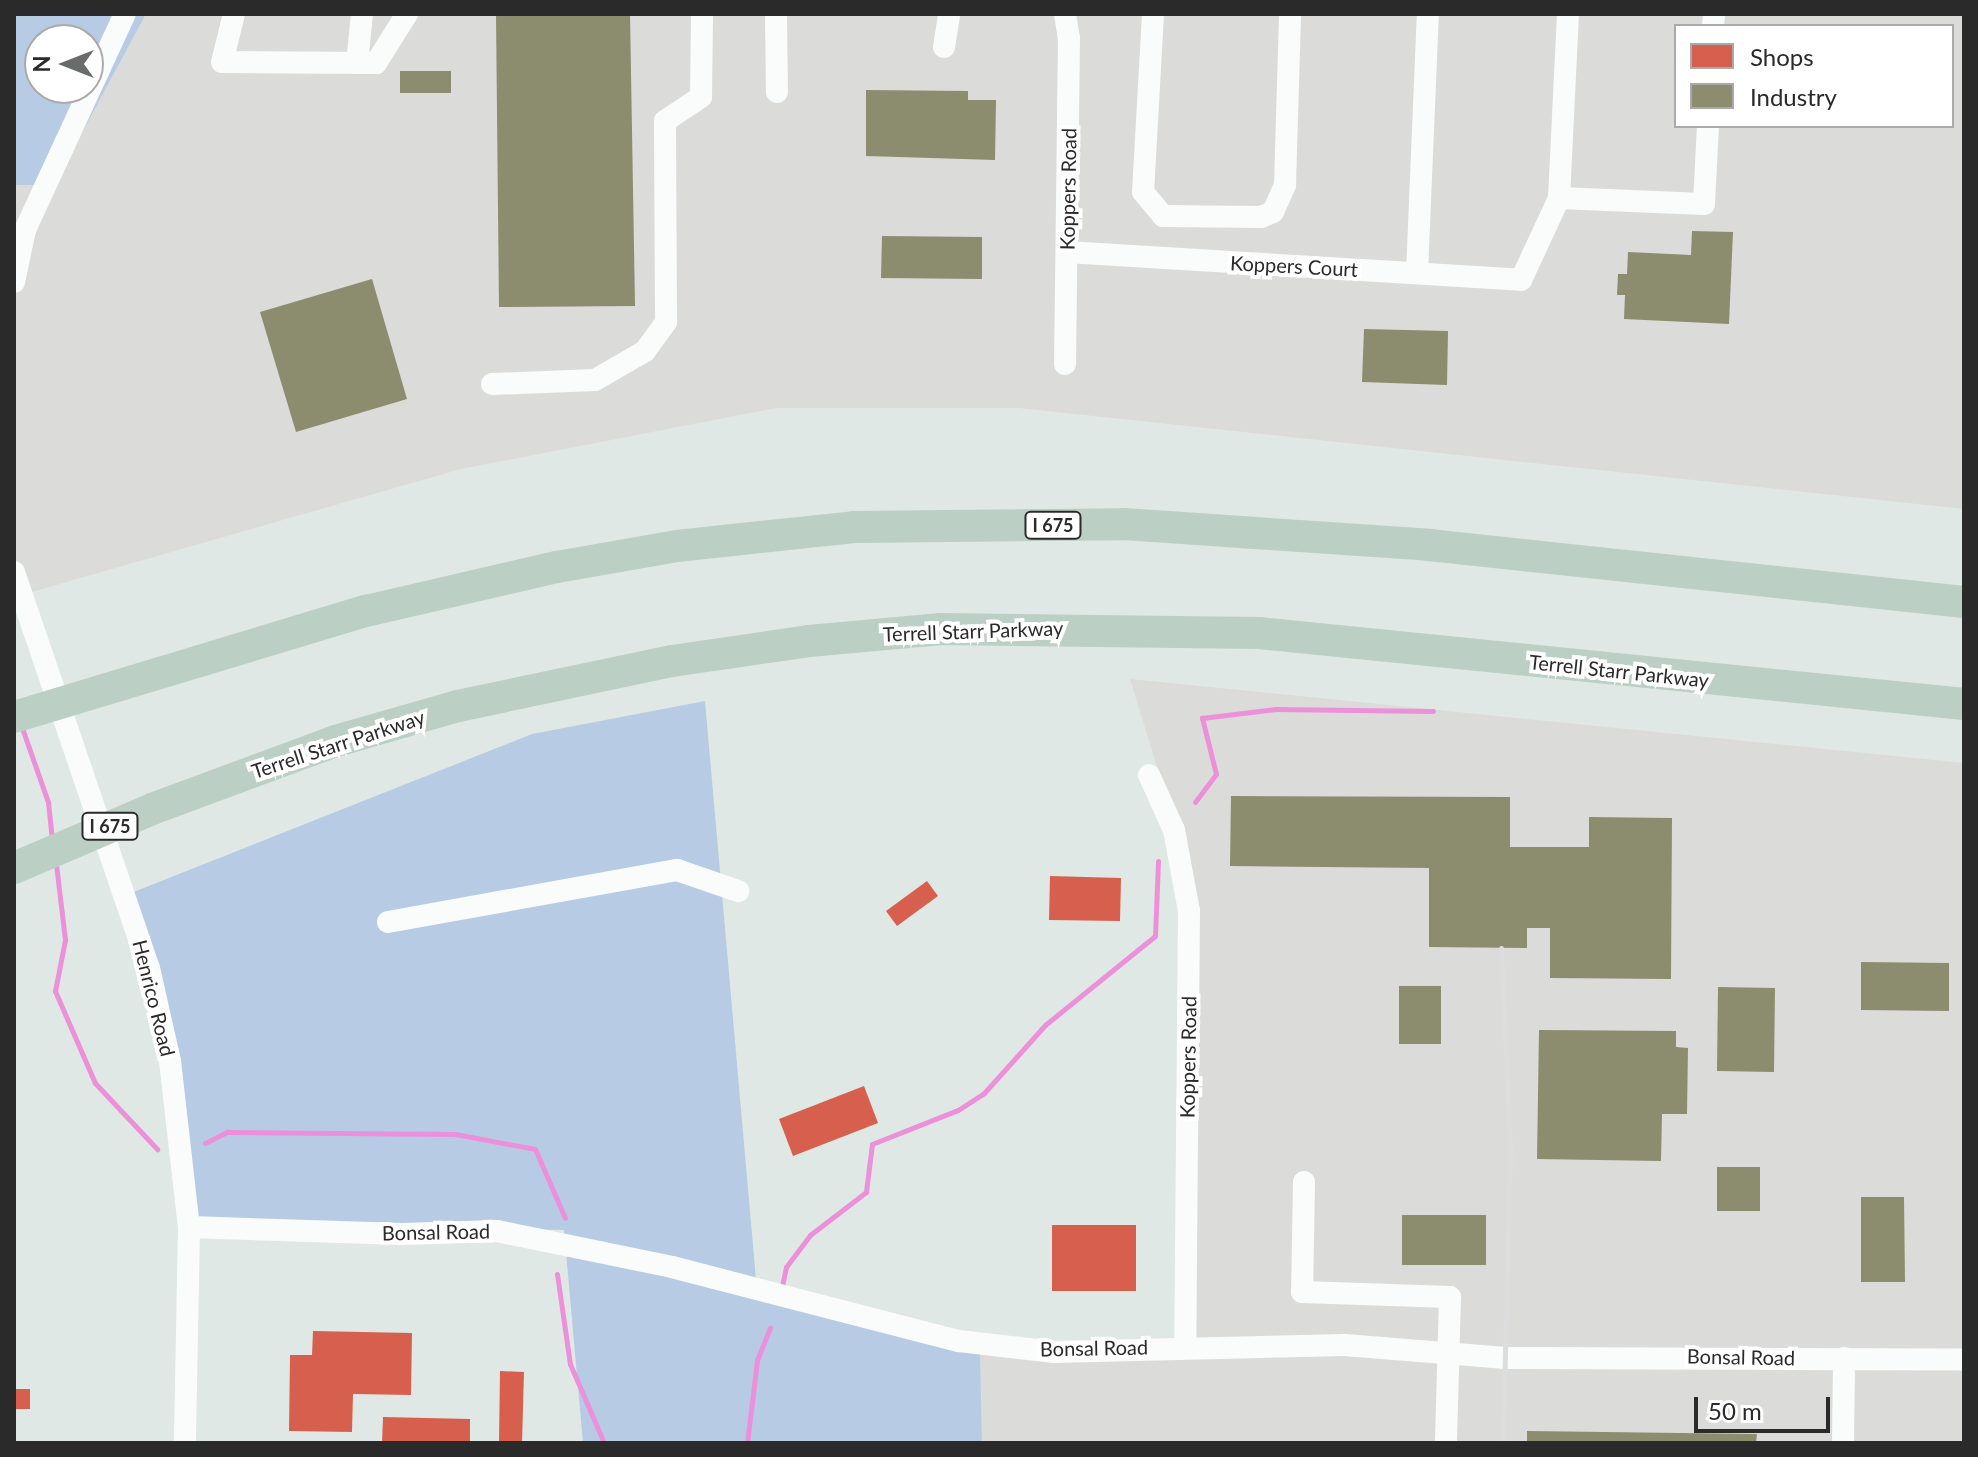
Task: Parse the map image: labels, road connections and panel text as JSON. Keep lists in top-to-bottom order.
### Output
{
  "streets": {
    "highway": ["I 675", "Terrell Starr Parkway"],
    "street": [
      "Koppers Road",
      "Koppers Court",
      "Henrico Road",
      "Bonsal Road"
    ]
  },
  "crossings": [
    ["Koppers Road", "Koppers Court"],
    ["Koppers Road", "Bonsal Road"],
    ["Henrico Road", "Bonsal Road"]
  ],
  "legend": ["Shops", "Industry"],
  "scale_bar": "50 m",
  "north": "left"
}
